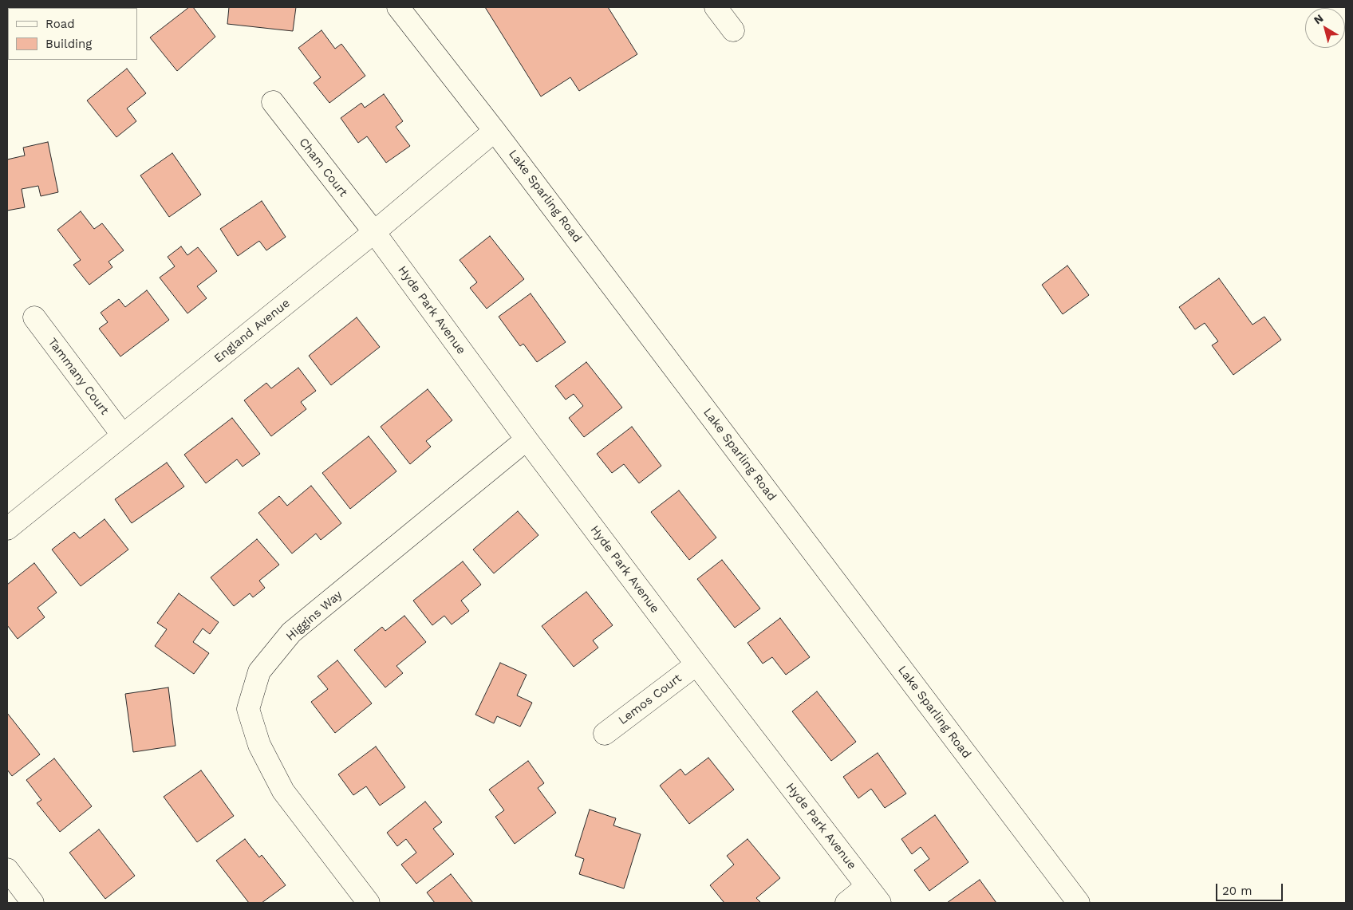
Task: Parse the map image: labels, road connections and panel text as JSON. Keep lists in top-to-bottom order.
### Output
{
  "streets": {
    "street": [
      "Cham Court",
      "Lake Sparling Road",
      "Hyde Park Avenue",
      "England Avenue",
      "Tammany Court",
      "Higgins Way",
      "Lemos Court"
    ]
  },
  "crossings": [
    ["Cham Court", "Hyde Park Avenue"],
    ["Cham Court", "England Avenue"],
    ["Lake Sparling Road", "England Avenue"],
    ["Hyde Park Avenue", "England Avenue"],
    ["Hyde Park Avenue", "Higgins Way"],
    ["Hyde Park Avenue", "Lemos Court"],
    ["England Avenue", "Tammany Court"]
  ],
  "legend": ["Road", "Building"],
  "scale_bar": "20 m",
  "north": "top left"
}
